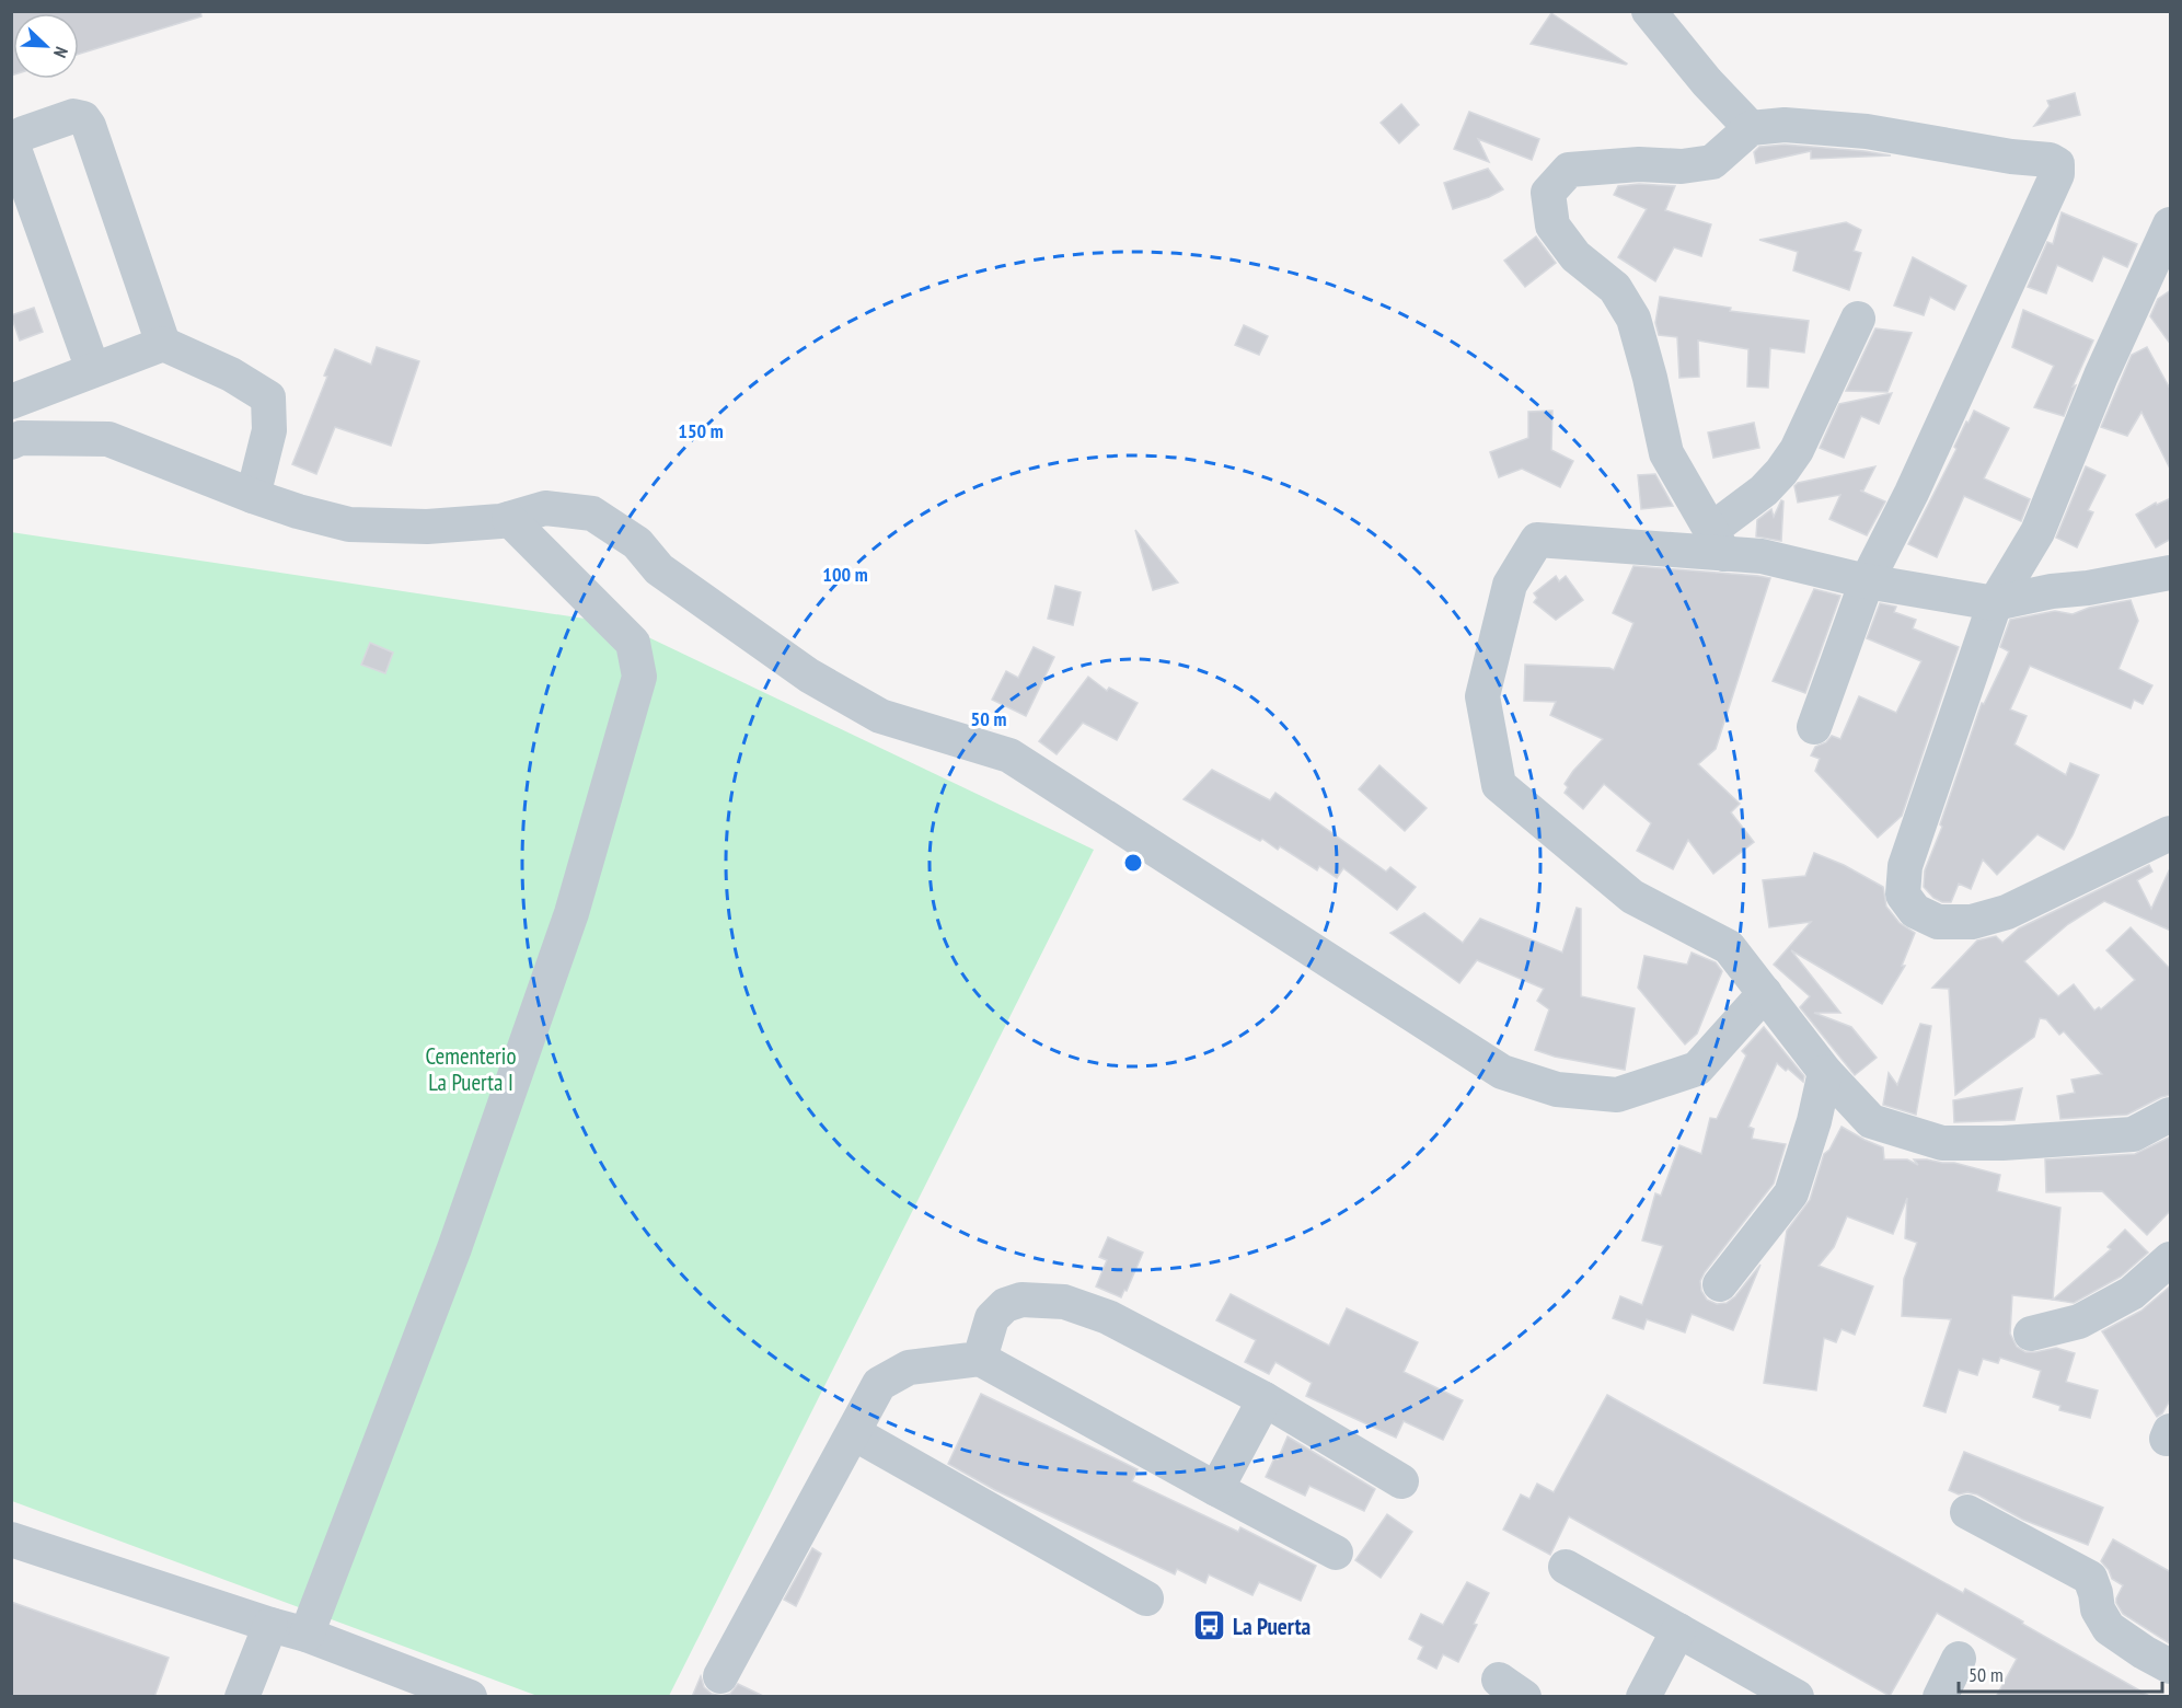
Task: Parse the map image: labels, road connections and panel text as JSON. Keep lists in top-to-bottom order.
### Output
{
  "parks": ["Cementerio La Puerta I"],
  "places": {
    "bus stop": ["La Puerta"]
  },
  "scale_bar": "50 m",
  "north": "bottom right",
  "rings": ["150 m", "100 m", "50 m"]
}
